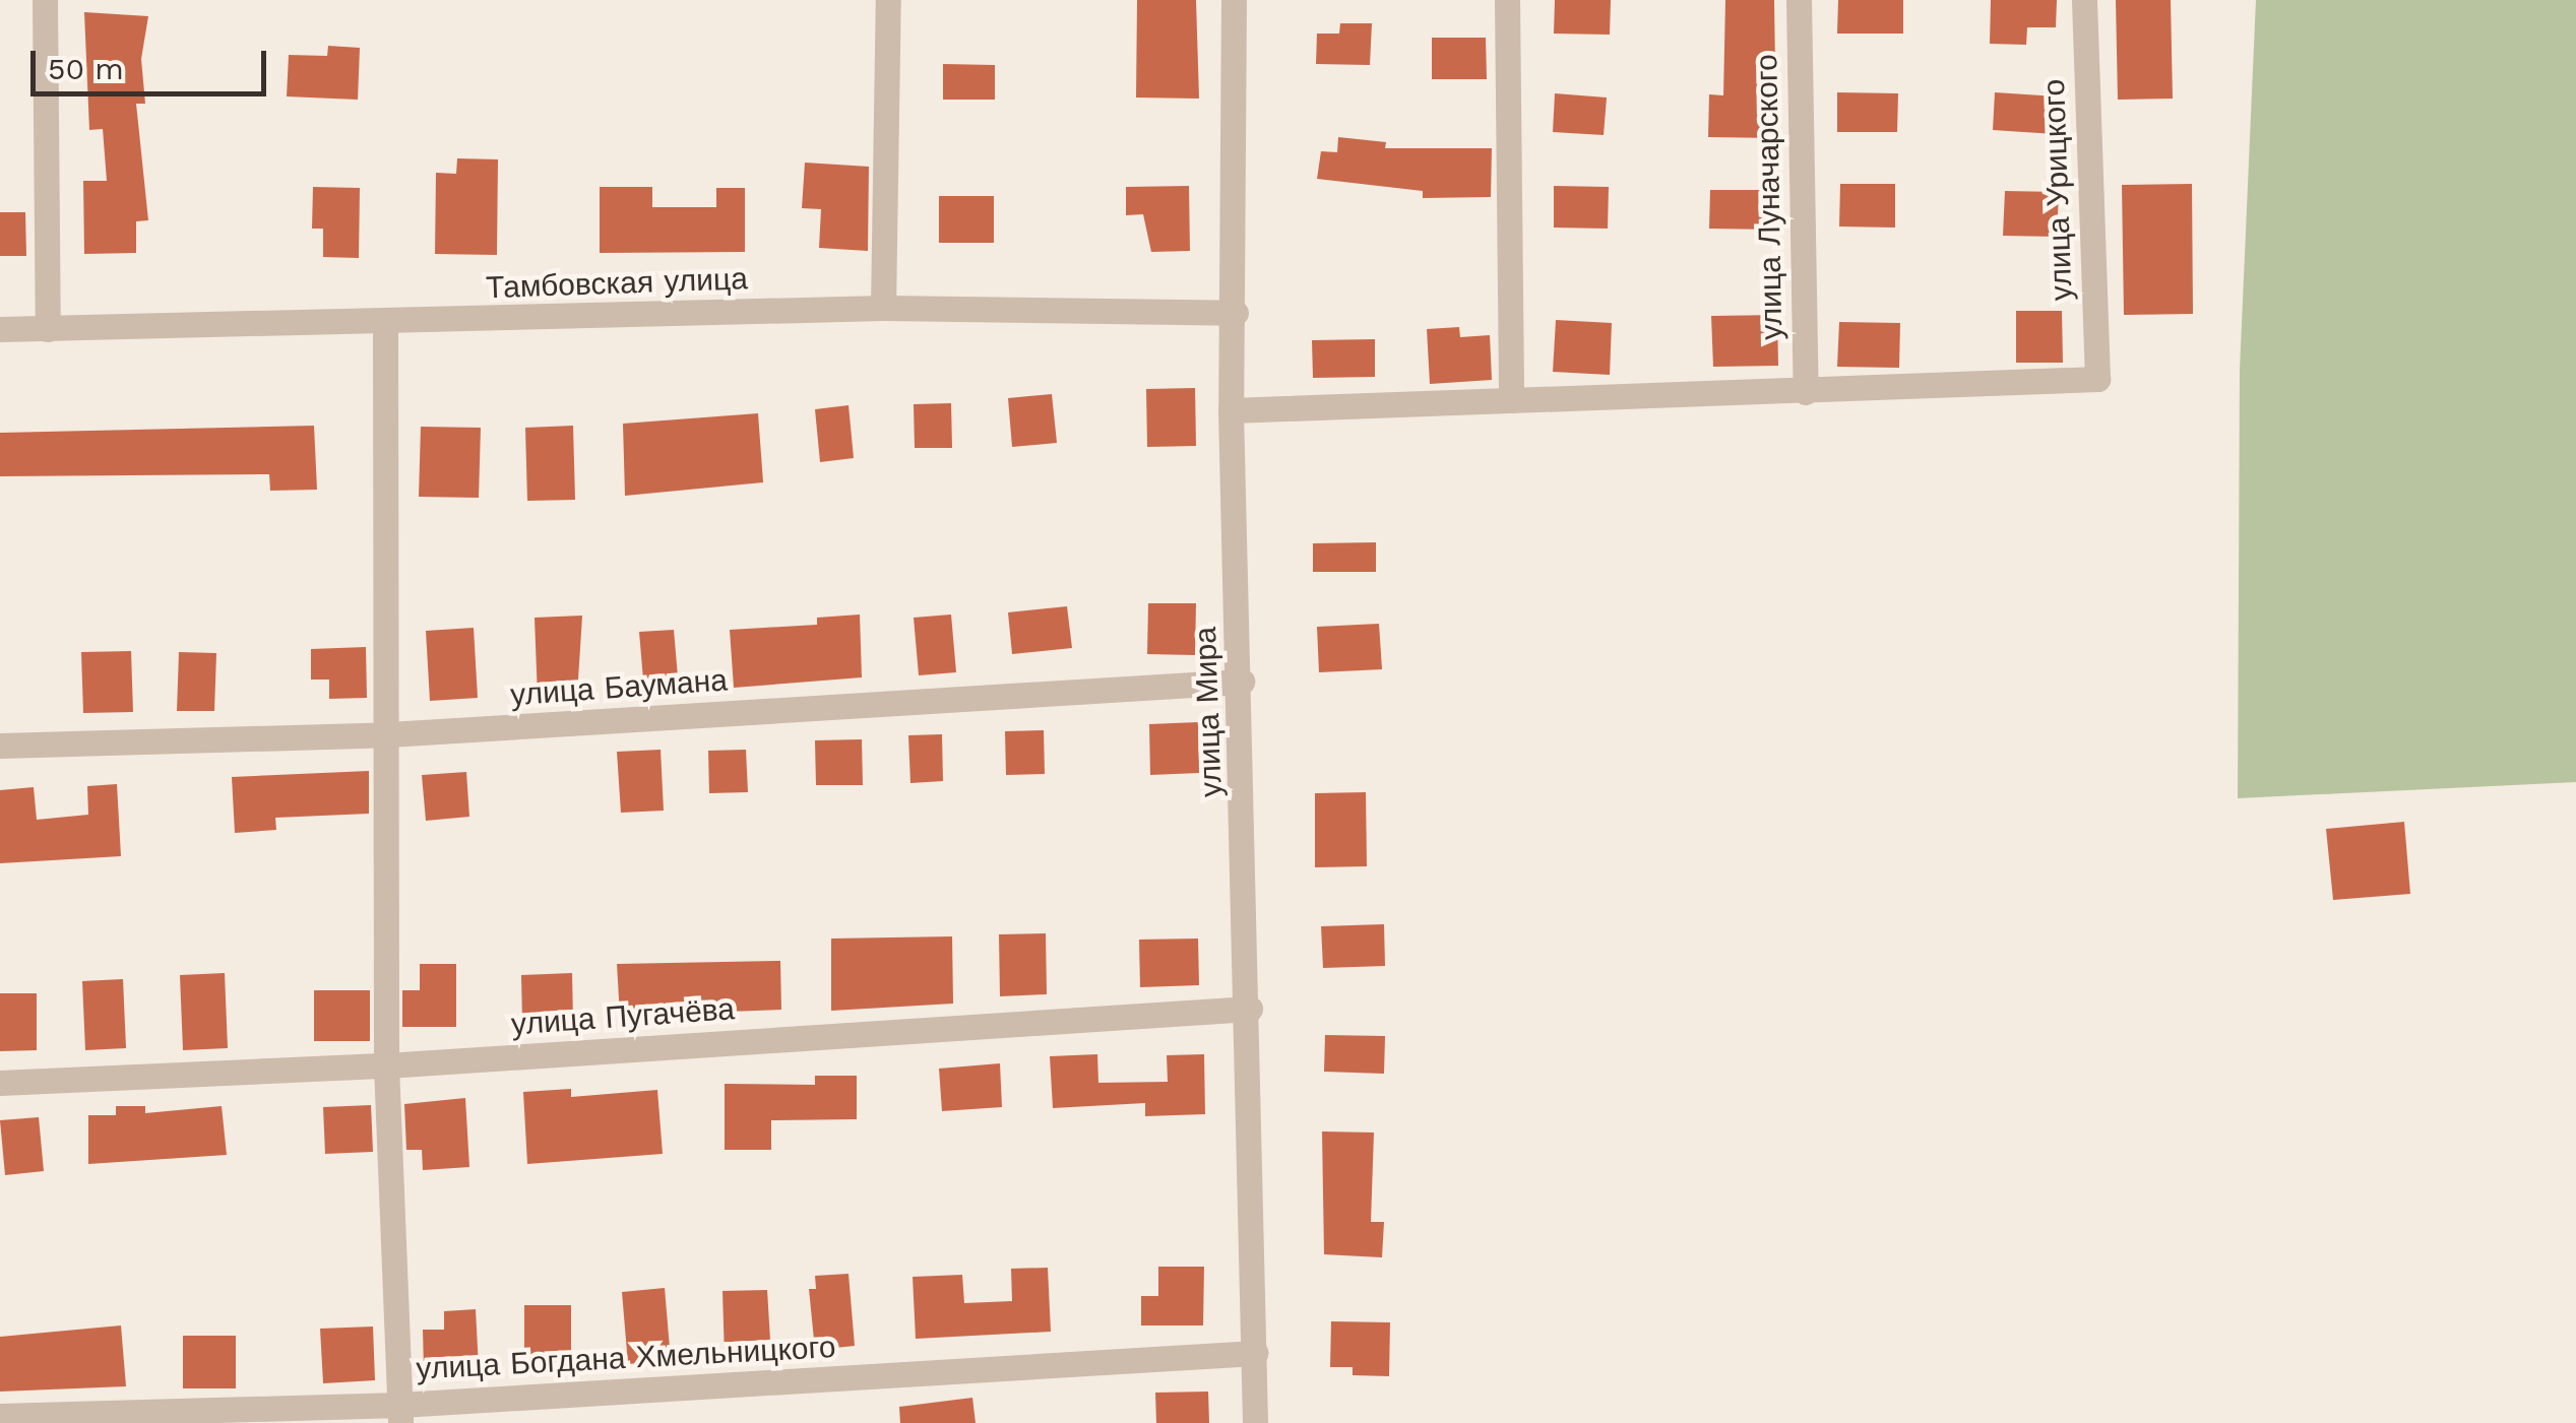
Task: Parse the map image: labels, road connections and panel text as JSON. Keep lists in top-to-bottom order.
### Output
{
  "streets": {
    "street": [
      "улица Урицкого",
      "улица Луначарского",
      "Тамбовская улица",
      "улица Баумана",
      "улица Мира",
      "улица Пугачёва",
      "улица Богдана Хмельницкого"
    ]
  },
  "crossings": [
    ["улица Урицкого", "улица Луначарского"],
    ["Тамбовская улица", "улица Мира"],
    ["улица Баумана", "улица Мира"],
    ["улица Мира", "улица Пугачёва"],
    ["улица Мира", "улица Богдана Хмельницкого"]
  ],
  "scale_bar": "50 m"
}
